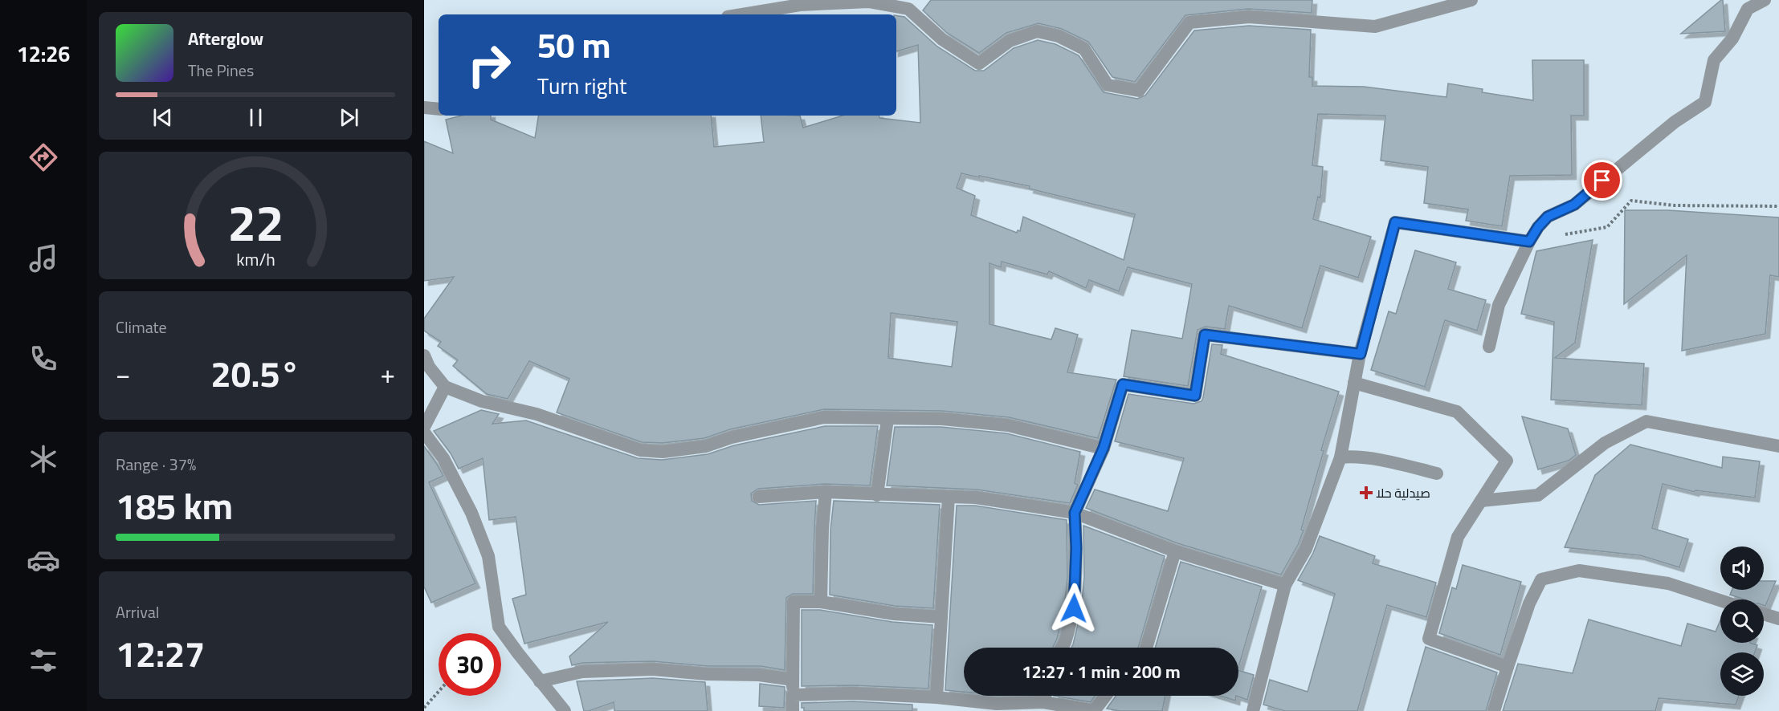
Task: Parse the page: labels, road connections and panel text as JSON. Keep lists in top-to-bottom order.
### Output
{
  "places": {
    "health": ["صيدلية حلا"]
  },
  "page": {
    "tabs": "12:26",
    "turn": ["50 m", "Turn right"],
    "song": ["Afterglow", "The Pines"],
    "tile": [
      "Climate",
      ["Range · 37%", "185 km"],
      ["Arrival", "12:27"]
    ],
    "heat": ["−", "20.5°", "+"],
    "limit": "30",
    "trip": "12:27 · 1 min · 200 m",
    "gauge": ["22", "km/h"]
  }
}
